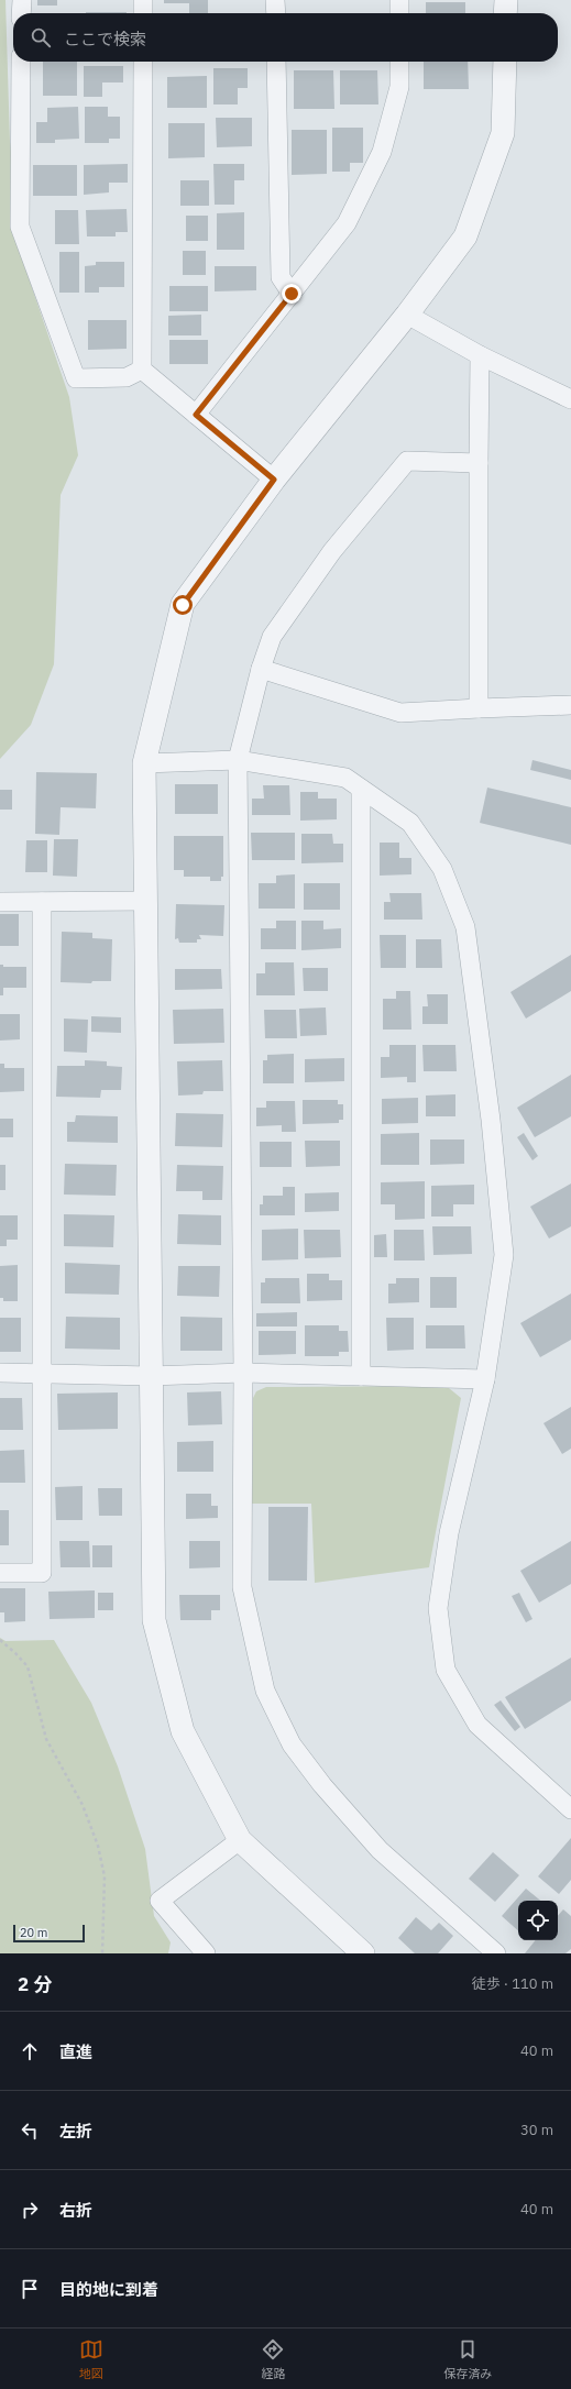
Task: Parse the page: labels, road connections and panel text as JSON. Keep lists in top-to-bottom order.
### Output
{
  "scale_bar": "20 m",
  "page": {
    "search": "ここで検索",
    "scale": "20 m",
    "heading": ["2 分", "徒歩 · 110 m"],
    "list": [
      ["直進", "40 m"],
      ["左折", "30 m"],
      ["右折", "40 m"],
      "目的地に到着"
    ],
    "nav": ["地図", "経路", "保存済み"]
  }
}
